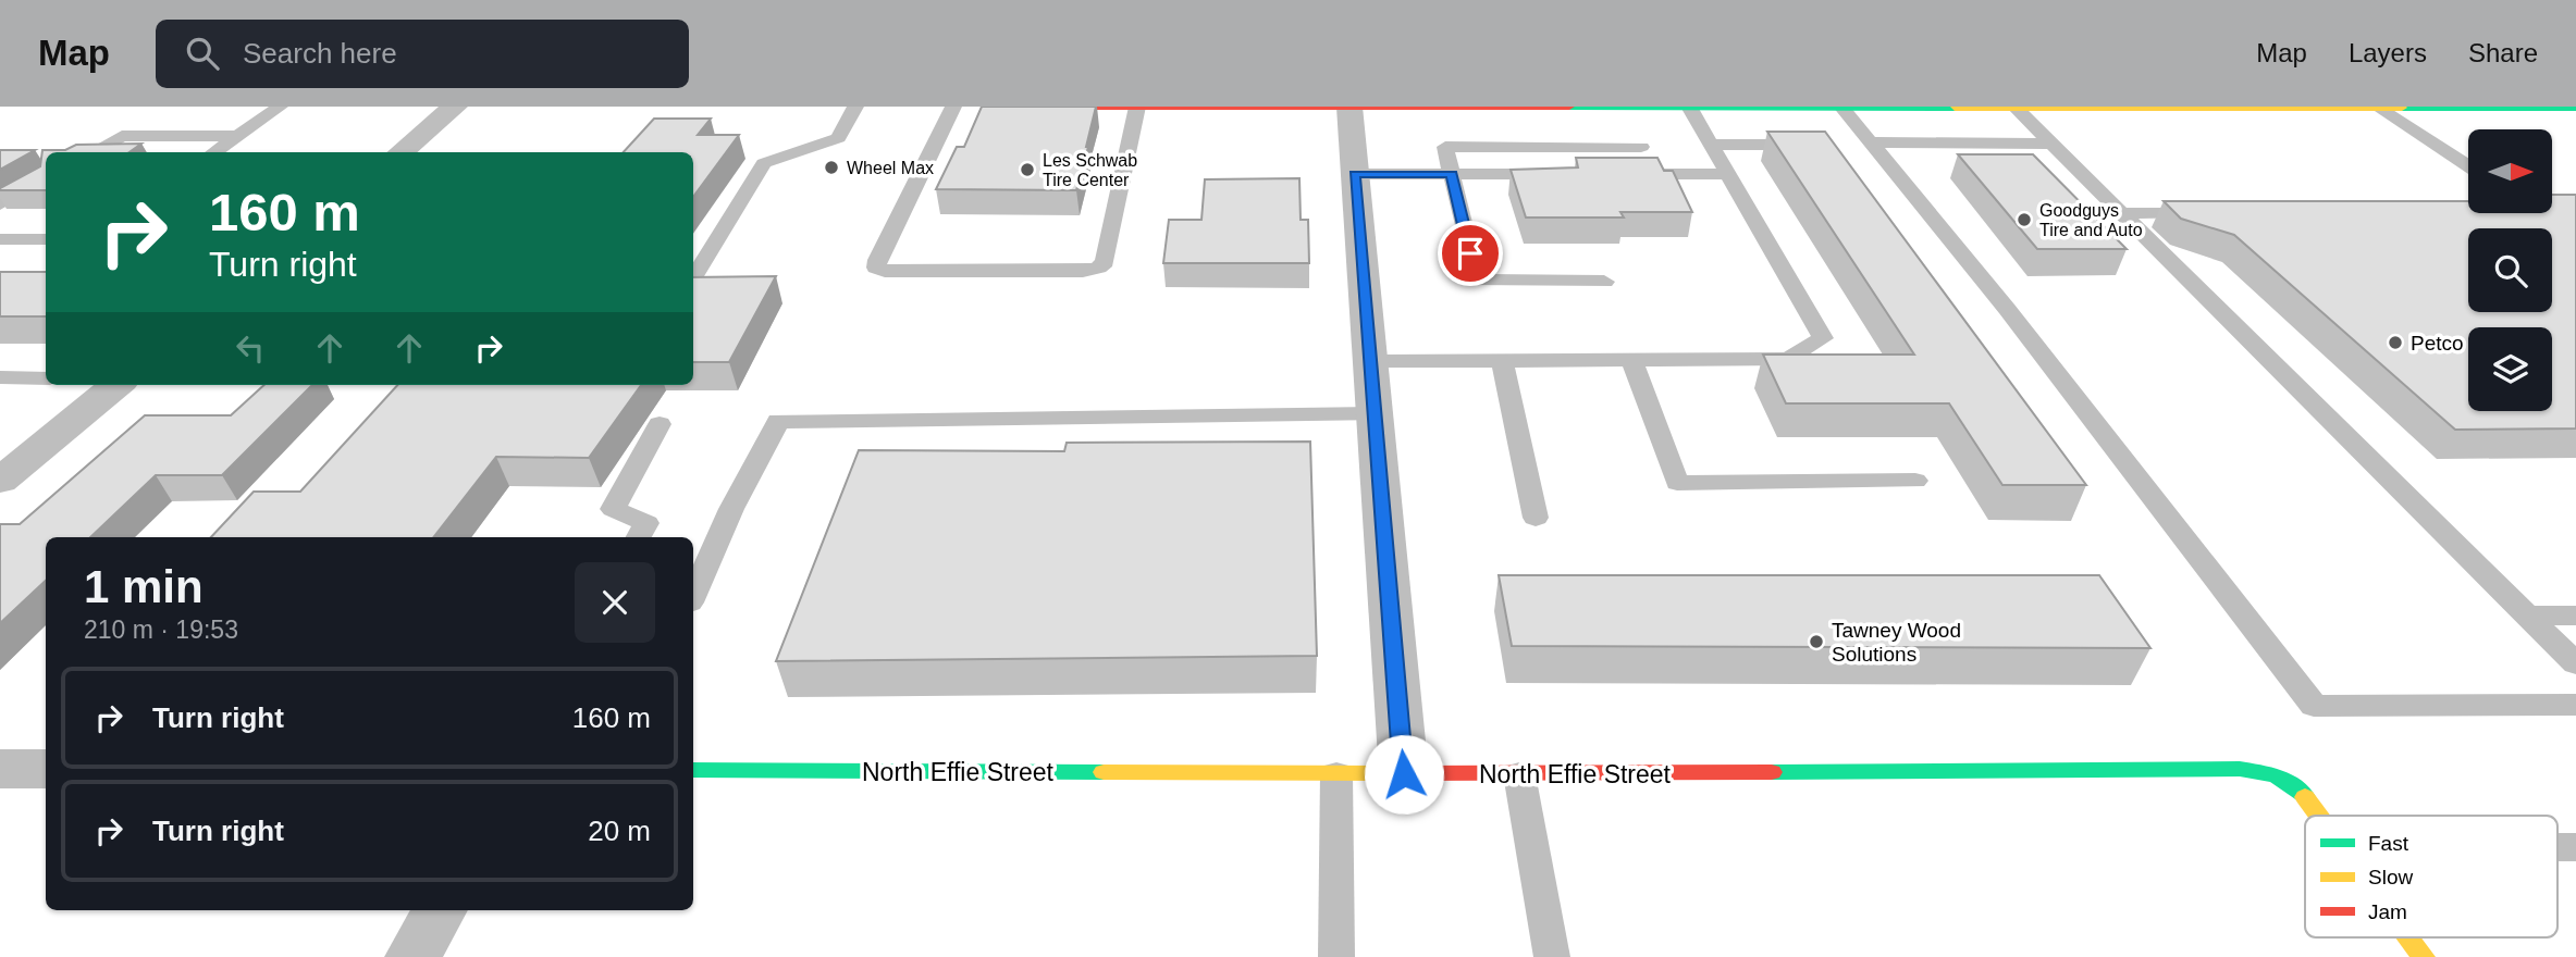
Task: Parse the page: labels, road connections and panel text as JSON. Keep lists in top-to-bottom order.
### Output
{
  "streets": {
    "main road": ["North Effie Street"]
  },
  "places": [
    "Wheel Max",
    "Les Schwab Tire Center",
    "Goodguys Tire and Auto",
    "Petco",
    "Tawney Wood Solutions"
  ],
  "legend": ["Fast", "Slow", "Jam"],
  "north": "right",
  "page": {
    "header": "Map",
    "search": "Search here",
    "nav": ["Map", "Layers", "Share"],
    "turn": ["160 m", "Turn right"],
    "heading": ["1 min", "210 m · 19:53"],
    "list": [
      {
        "name": "Turn right",
        "value": "160 m"
      },
      {
        "name": "Turn right",
        "value": "20 m"
      }
    ]
  }
}
